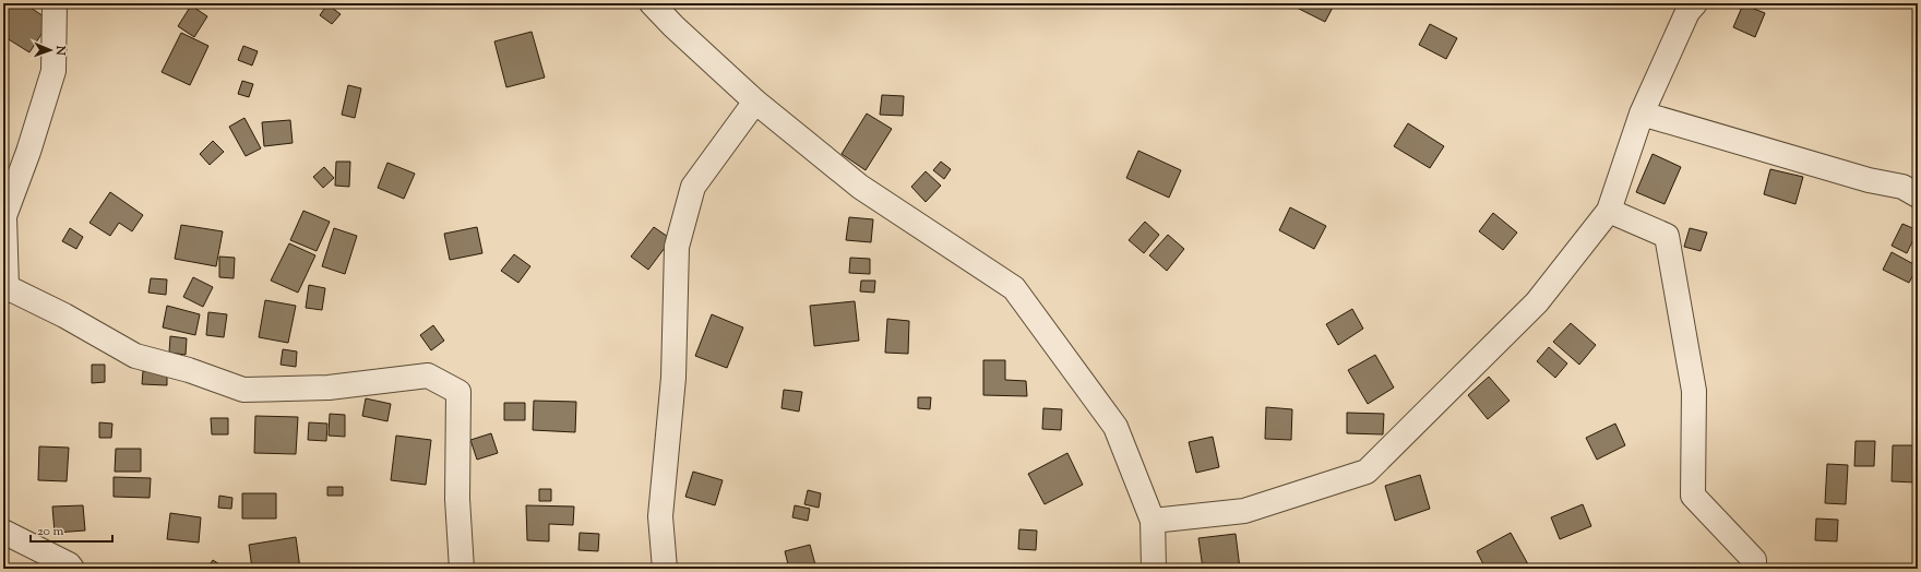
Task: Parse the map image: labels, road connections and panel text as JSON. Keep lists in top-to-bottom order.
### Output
{
  "scale_bar": "20 m",
  "north": "right"
}
